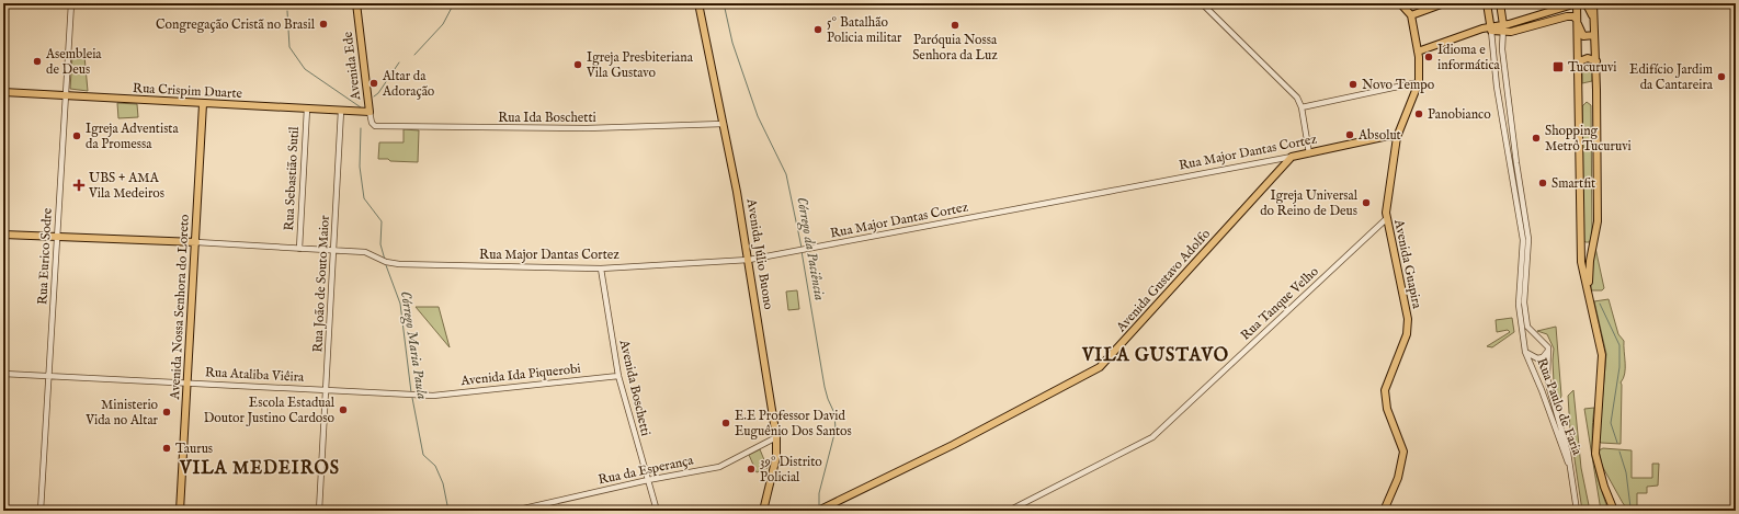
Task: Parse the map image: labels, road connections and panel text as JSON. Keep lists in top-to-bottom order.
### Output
{
  "streets": {
    "main road": [
      "Avenida Ede",
      "Rua Crispim Duarte",
      "Rua Major Dantas Cortez",
      "Avenida Júlio Buono",
      "Avenida Guapira",
      "Avenida Gustavo Adolfo",
      "Avenida Nossa Senhora do Loreto",
      "Rua Paulo de Faria"
    ],
    "street": [
      "Rua Ida Boschetti",
      "Rua Sebastião Sutil",
      "Rua Eurico Sodre",
      "Rua João de Souto Maior",
      "Rua Tanque Velho",
      "Rua Ataliba Viêira",
      "Avenida Ida Piquerobi",
      "Avenida Boschetti",
      "Rua da Esperança"
    ]
  },
  "crossings": [
    ["Avenida Ede", "Rua Crispim Duarte"],
    ["Avenida Ede", "Rua Ida Boschetti"],
    ["Rua Crispim Duarte", "Rua Sebastião Sutil"],
    ["Rua Crispim Duarte", "Rua Eurico Sodre"],
    ["Rua Crispim Duarte", "Rua João de Souto Maior"],
    ["Rua Crispim Duarte", "Avenida Nossa Senhora do Loreto"],
    ["Rua Ida Boschetti", "Avenida Júlio Buono"],
    ["Rua Major Dantas Cortez", "Avenida Júlio Buono"],
    ["Rua Major Dantas Cortez", "Avenida Guapira"],
    ["Rua Major Dantas Cortez", "Avenida Gustavo Adolfo"],
    ["Rua Major Dantas Cortez", "Rua João de Souto Maior"],
    ["Rua Major Dantas Cortez", "Avenida Boschetti"],
    ["Avenida Júlio Buono", "Rua da Esperança"],
    ["Rua Eurico Sodre", "Rua Ataliba Viêira"],
    ["Avenida Guapira", "Rua Tanque Velho"],
    ["Rua João de Souto Maior", "Rua Ataliba Viêira"],
    ["Avenida Nossa Senhora do Loreto", "Rua Ataliba Viêira"],
    ["Rua Ataliba Viêira", "Avenida Ida Piquerobi"],
    ["Avenida Ida Piquerobi", "Avenida Boschetti"],
    ["Avenida Boschetti", "Rua da Esperança"]
  ],
  "districts": ["VILA GUSTAVO", "VILA MEDEIROS"],
  "water": ["Córrego da Paciência", "Córrego Maria Paula"],
  "places": {
    "other": [
      "Congregação Cristã no Brasil",
      "Paróquia Nossa Senhora da Luz",
      "5º Batalhão Policia militar",
      "Idioma e informática",
      "Asembleia de Deus",
      "Igreja Presbiteriana Vila Gustavo",
      "Edifício Jardim da Cantareira",
      "Altar da Adoração",
      "Novo Tempo",
      "Panobianco",
      "Absolut",
      "Igreja Adventista da Promessa",
      "Shopping Metrô Tucuruvi",
      "Smartfit",
      "Igreja Universal do Reino de Deus",
      "Escola Estadual Doutor Justino Cardoso",
      "Ministerio Vida no Altar",
      "E.E Professor David Euguênio Dos Santos",
      "Taurus",
      "39º Distrito Policial"
    ],
    "transit": ["Tucuruvi"],
    "health": ["UBS + AMA Vila Medeiros"]
  }
}
